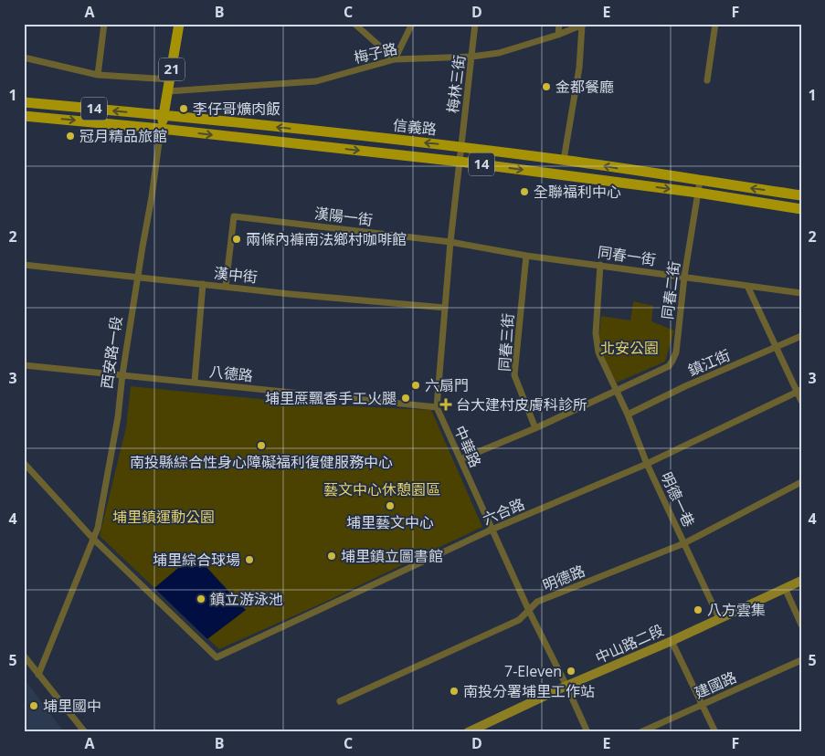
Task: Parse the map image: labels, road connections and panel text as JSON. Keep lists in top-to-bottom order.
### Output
{
  "streets": {
    "main road": [
      "21",
      "14",
      "信義路",
      "西安路一段"
    ],
    "street": [
      "梅子路",
      "梅林三街",
      "漢陽一街",
      "同春一街",
      "漢中街",
      "同春二街",
      "同春三街",
      "鎮江街",
      "八德路",
      "中華路",
      "明德一巷",
      "六合路",
      "明德路",
      "中山路二段",
      "建國路"
    ]
  },
  "crossings": [
    ["梅子路", "梅林三街"],
    ["梅子路", "西安路一段"],
    ["梅林三街", "信義路"],
    ["梅林三街", "中華路"],
    ["信義路", "同春二街"],
    ["信義路", "西安路一段"],
    ["信義路", "中華路"],
    ["漢陽一街", "同春一街"],
    ["漢陽一街", "漢中街"],
    ["漢陽一街", "中華路"],
    ["同春一街", "同春二街"],
    ["同春一街", "同春三街"],
    ["同春一街", "中華路"],
    ["同春一街", "明德一巷"],
    ["漢中街", "西安路一段"],
    ["漢中街", "中華路"],
    ["同春二街", "同春三街"],
    ["同春二街", "中華路"],
    ["同春二街", "明德一巷"],
    ["西安路一段", "八德路"],
    ["西安路一段", "六合路"],
    ["鎮江街", "明德一巷"],
    ["八德路", "中華路"],
    ["中華路", "六合路"],
    ["中華路", "明德路"],
    ["中華路", "中山路二段"],
    ["明德一巷", "六合路"],
    ["明德一巷", "明德路"],
    ["明德一巷", "中山路二段"]
  ],
  "parks": ["北安公園", "藝文中心休憩園區", "埔里鎮運動公園"],
  "places": {
    "other": [
      "金都餐廳",
      "李仔哥爌肉飯",
      "冠月精品旅館",
      "全聯福利中心",
      "兩條內褲南法鄉村咖啡館",
      "六扇門",
      "埔里蔗飄香手工火腿",
      "南投縣綜合性身心障礙福利復健服務中心",
      "埔里藝文中心",
      "埔里鎮立圖書館",
      "埔里綜合球場",
      "鎮立游泳池",
      "八方雲集",
      "7-Eleven",
      "南投分署埔里工作站",
      "埔里國中"
    ],
    "health": ["台大建村皮膚科診所"]
  },
  "grid": {
    "columns": [
      "A",
      "B",
      "C",
      "D",
      "E",
      "F"
    ],
    "rows": [
      "1",
      "2",
      "3",
      "4",
      "5"
    ]
  }
}
